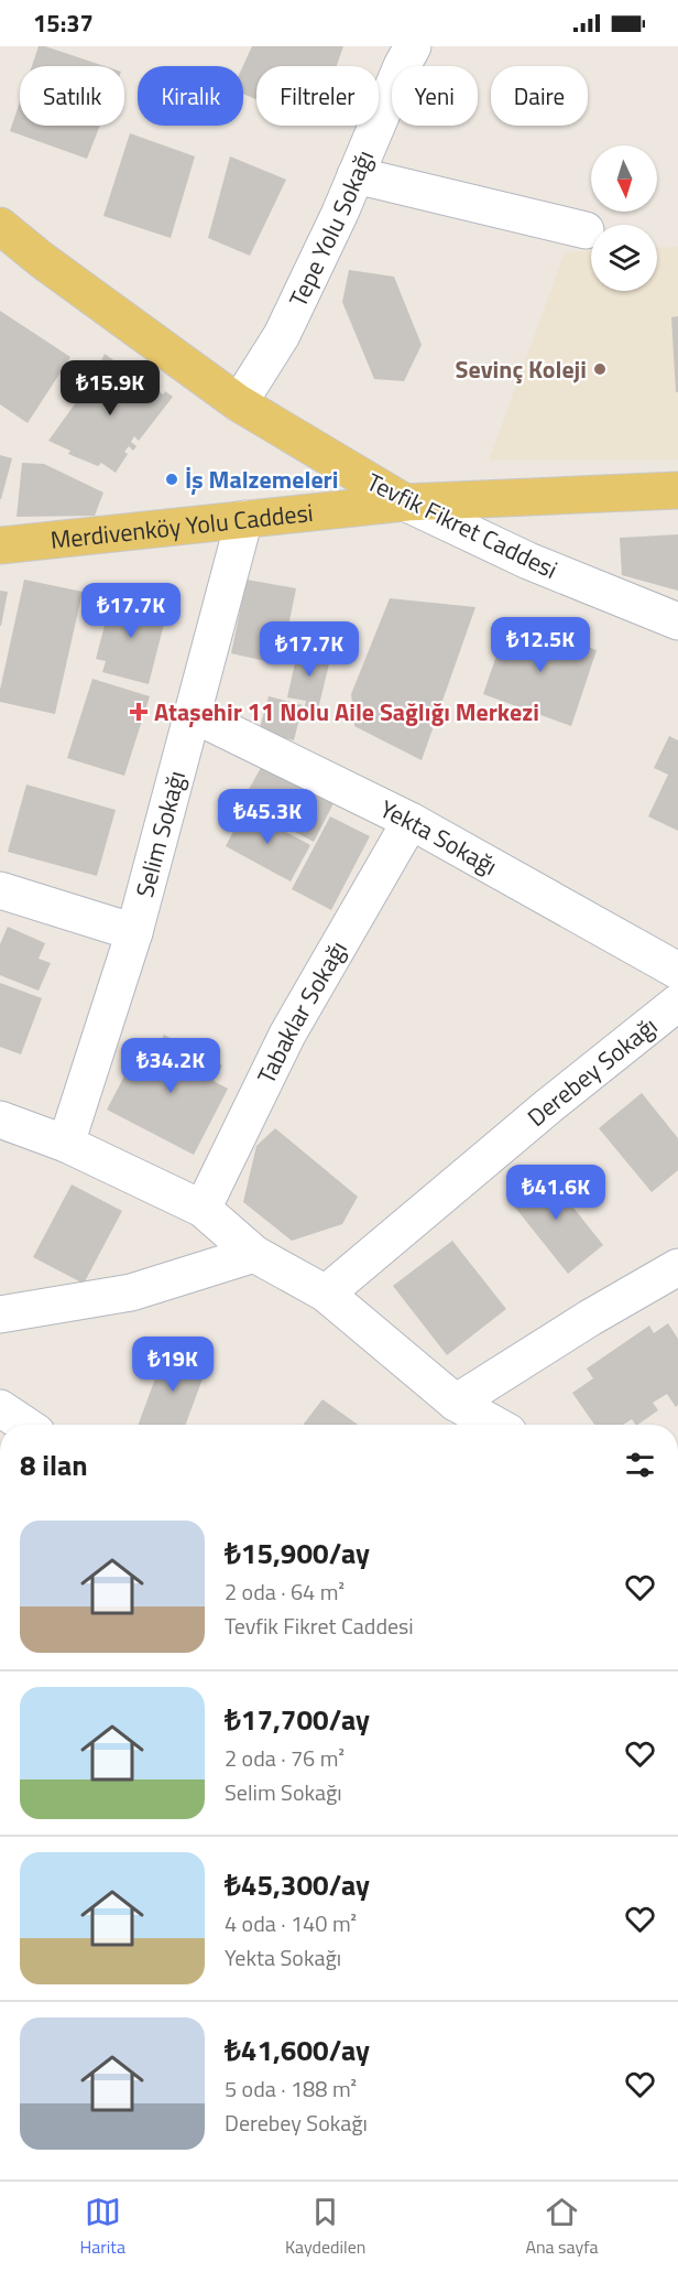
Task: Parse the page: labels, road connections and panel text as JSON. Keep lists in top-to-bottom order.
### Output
{
  "streets": {
    "main road": ["Merdivenköy Yolu Caddesi", "Tevfik Fikret Caddesi"],
    "street": [
      "Tepe Yolu Sokağı",
      "Selim Sokağı",
      "Yekta Sokağı",
      "Tabaklar Sokağı",
      "Derebey Sokağı"
    ]
  },
  "crossings": [
    ["Tepe Yolu Sokağı", "Tevfik Fikret Caddesi"],
    ["Merdivenköy Yolu Caddesi", "Tevfik Fikret Caddesi"],
    ["Merdivenköy Yolu Caddesi", "Selim Sokağı"],
    ["Selim Sokağı", "Yekta Sokağı"],
    ["Yekta Sokağı", "Tabaklar Sokağı"]
  ],
  "places": {
    "other": ["Sevinç Koleji", "İş Malzemeleri"],
    "health": ["Ataşehir 11 Nolu Aile Sağlığı Merkezi"]
  },
  "north": "bottom",
  "page": {
    "status": "15:37",
    "chip": [
      "Satılık",
      "Kiralık",
      "Filtreler",
      "Yeni",
      "Daire"
    ],
    "price": [
      "₺15.9K",
      "₺17.7K",
      "₺12.5K",
      "₺17.7K",
      "₺45.3K",
      "₺34.2K",
      "₺41.6K",
      "₺19K"
    ],
    "heading": "8 ilan",
    "list": [
      {
        "name": "₺15,900/ay",
        "note": "2 oda · 64 m² · Tevfik Fikret Caddesi"
      },
      {
        "name": "₺17,700/ay",
        "note": "2 oda · 76 m² · Selim Sokağı"
      },
      {
        "name": "₺45,300/ay",
        "note": "4 oda · 140 m² · Yekta Sokağı"
      },
      {
        "name": "₺41,600/ay",
        "note": "5 oda · 188 m² · Derebey Sokağı"
      }
    ],
    "tabs": ["Harita", "Kaydedilen", "Ana sayfa"]
  }
}
